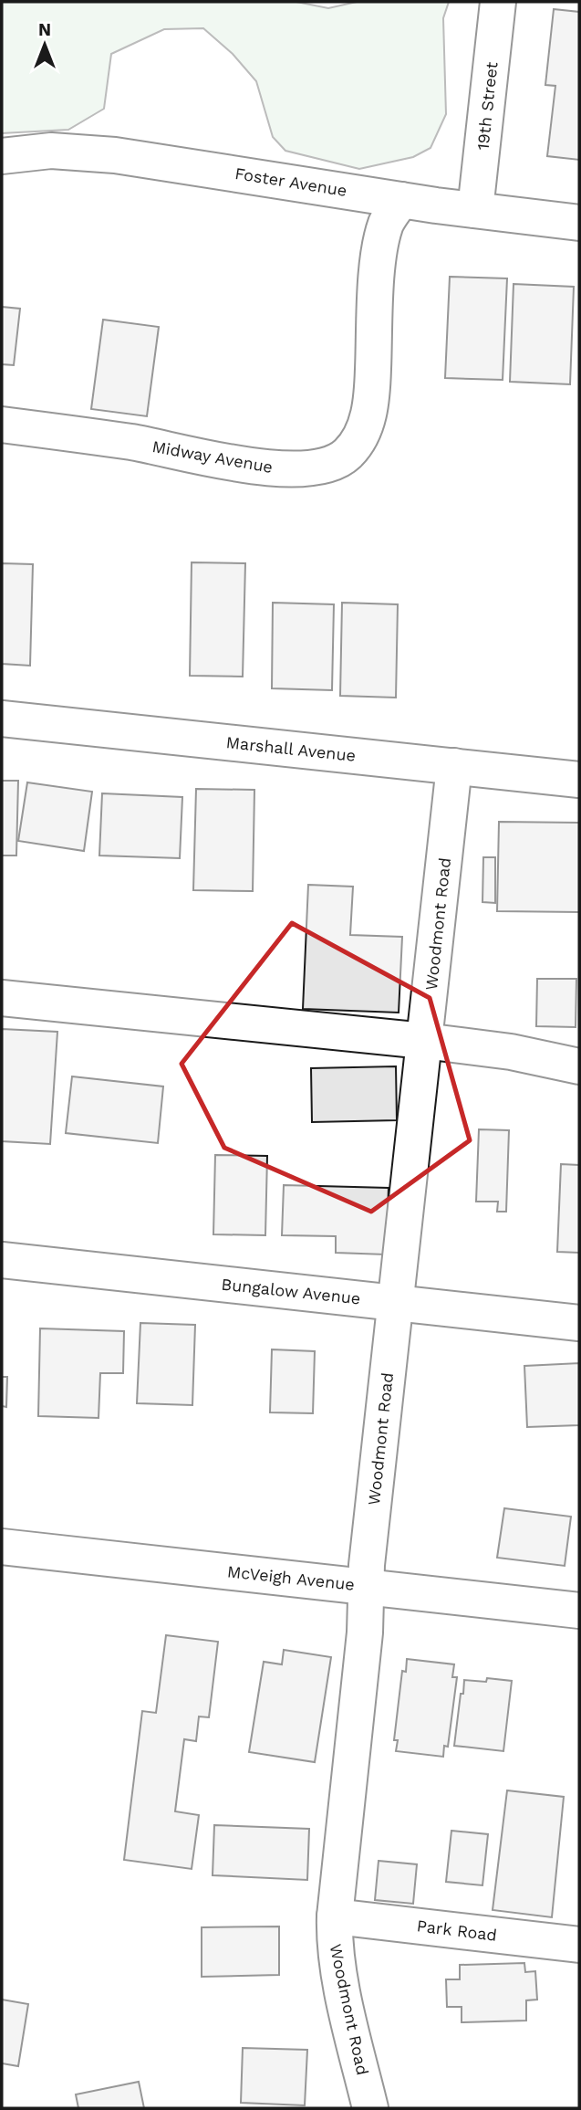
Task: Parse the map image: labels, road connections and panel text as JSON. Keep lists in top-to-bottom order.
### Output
{
  "streets": {
    "street": [
      "19th Street",
      "Foster Avenue",
      "Midway Avenue",
      "Marshall Avenue",
      "Woodmont Road",
      "Bungalow Avenue",
      "McVeigh Avenue",
      "Park Road"
    ]
  },
  "crossings": [
    ["19th Street", "Foster Avenue"],
    ["Foster Avenue", "Midway Avenue"],
    ["Marshall Avenue", "Woodmont Road"],
    ["Woodmont Road", "Bungalow Avenue"],
    ["Woodmont Road", "McVeigh Avenue"],
    ["Woodmont Road", "Park Road"]
  ],
  "north": "top"
}
